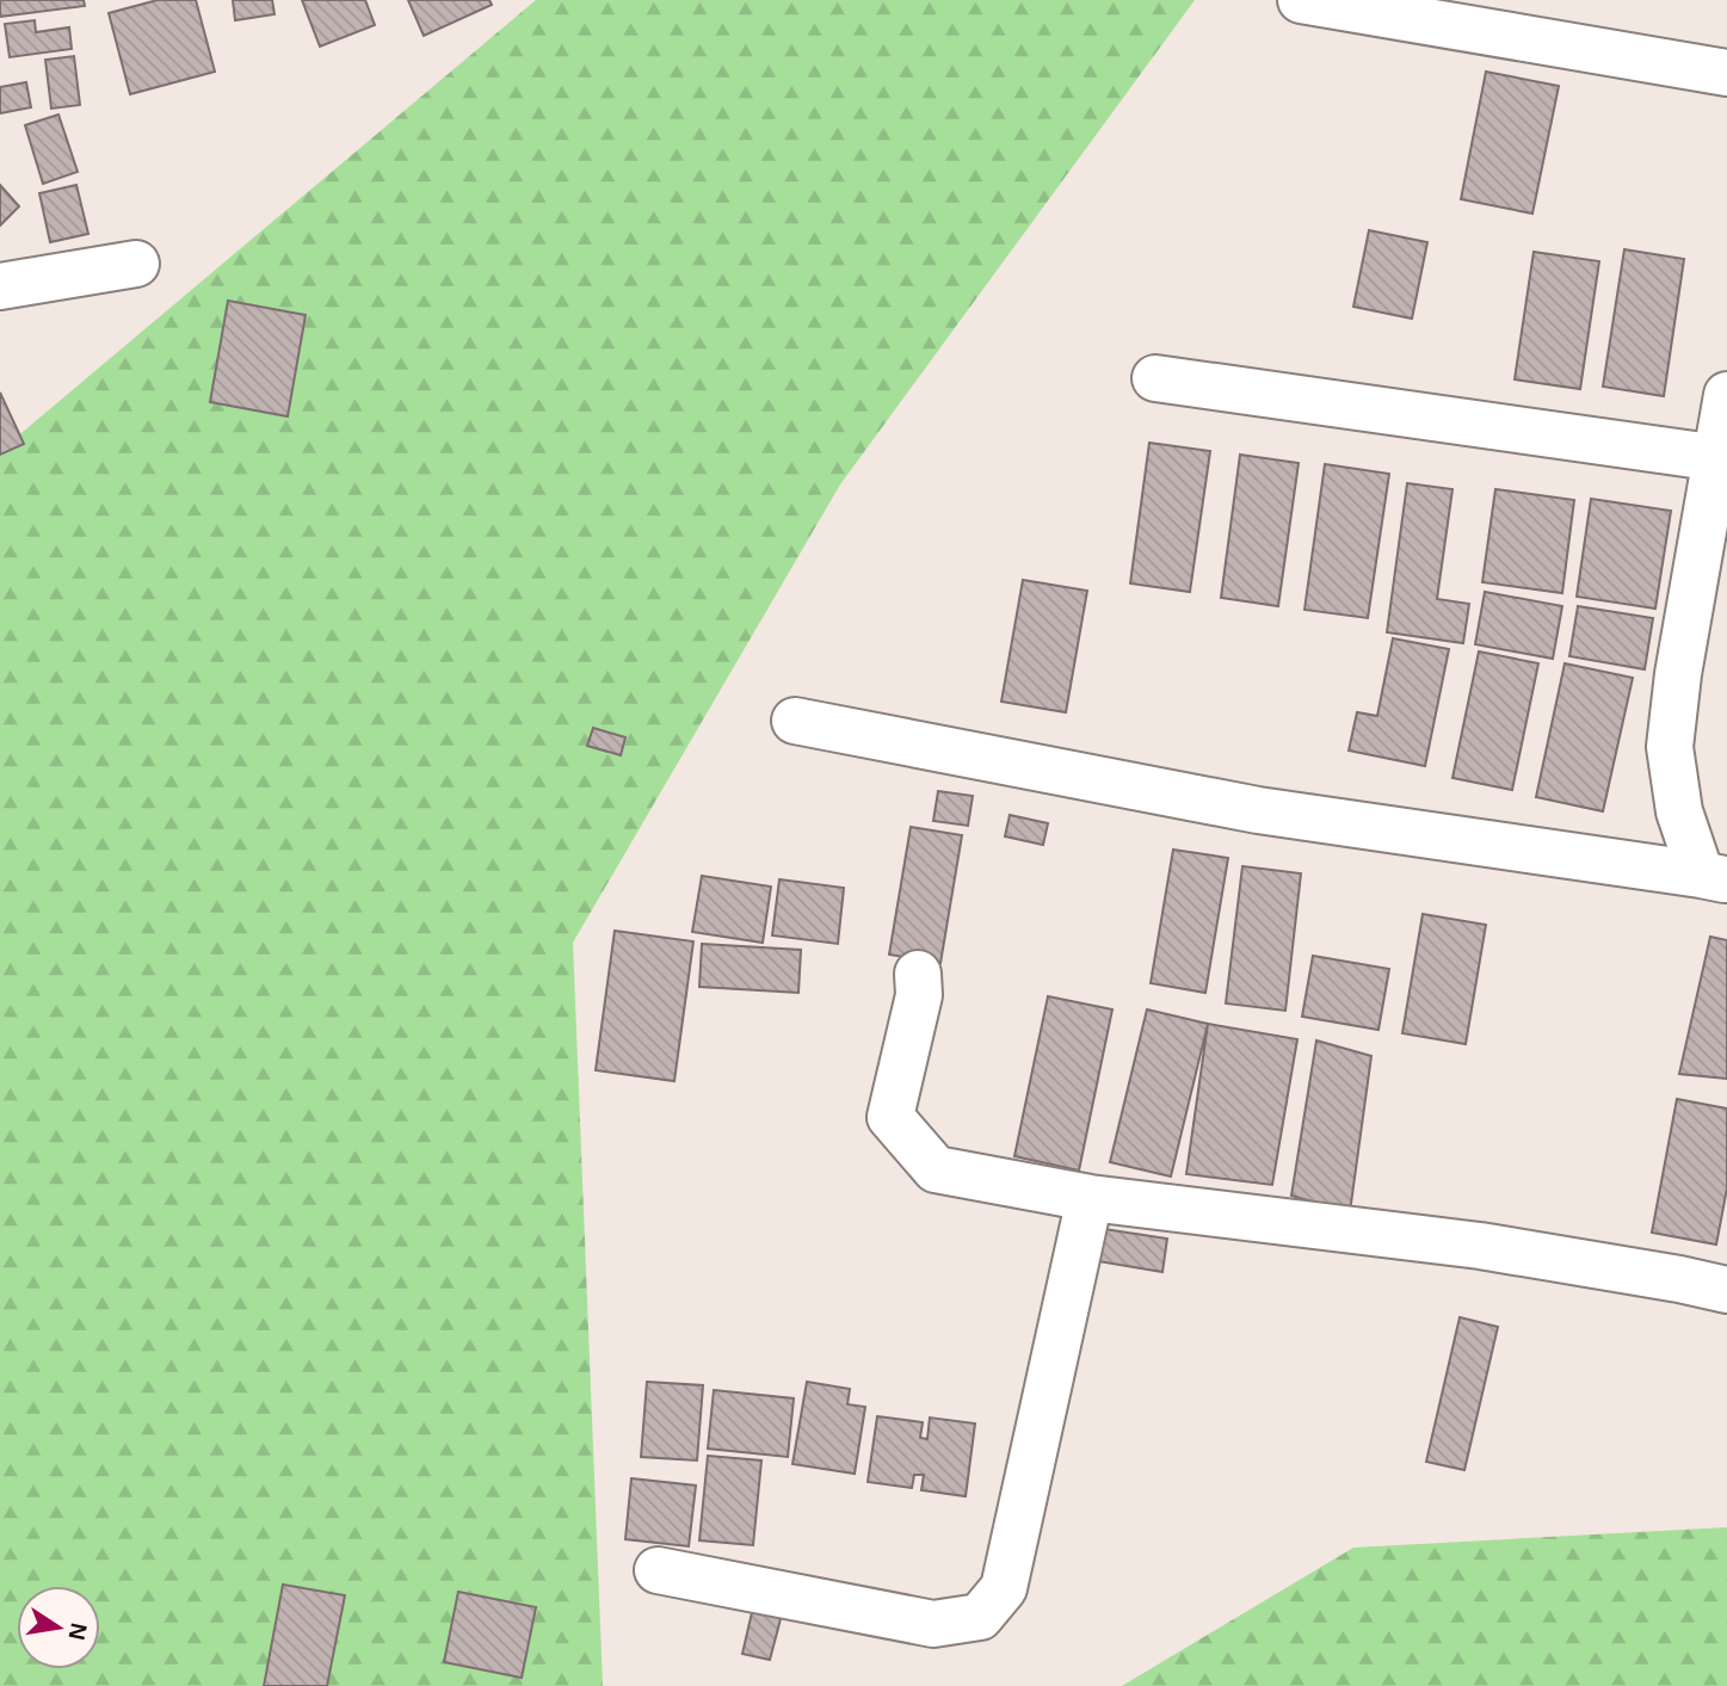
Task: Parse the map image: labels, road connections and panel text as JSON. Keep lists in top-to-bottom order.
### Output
{
  "north": "right"
}
